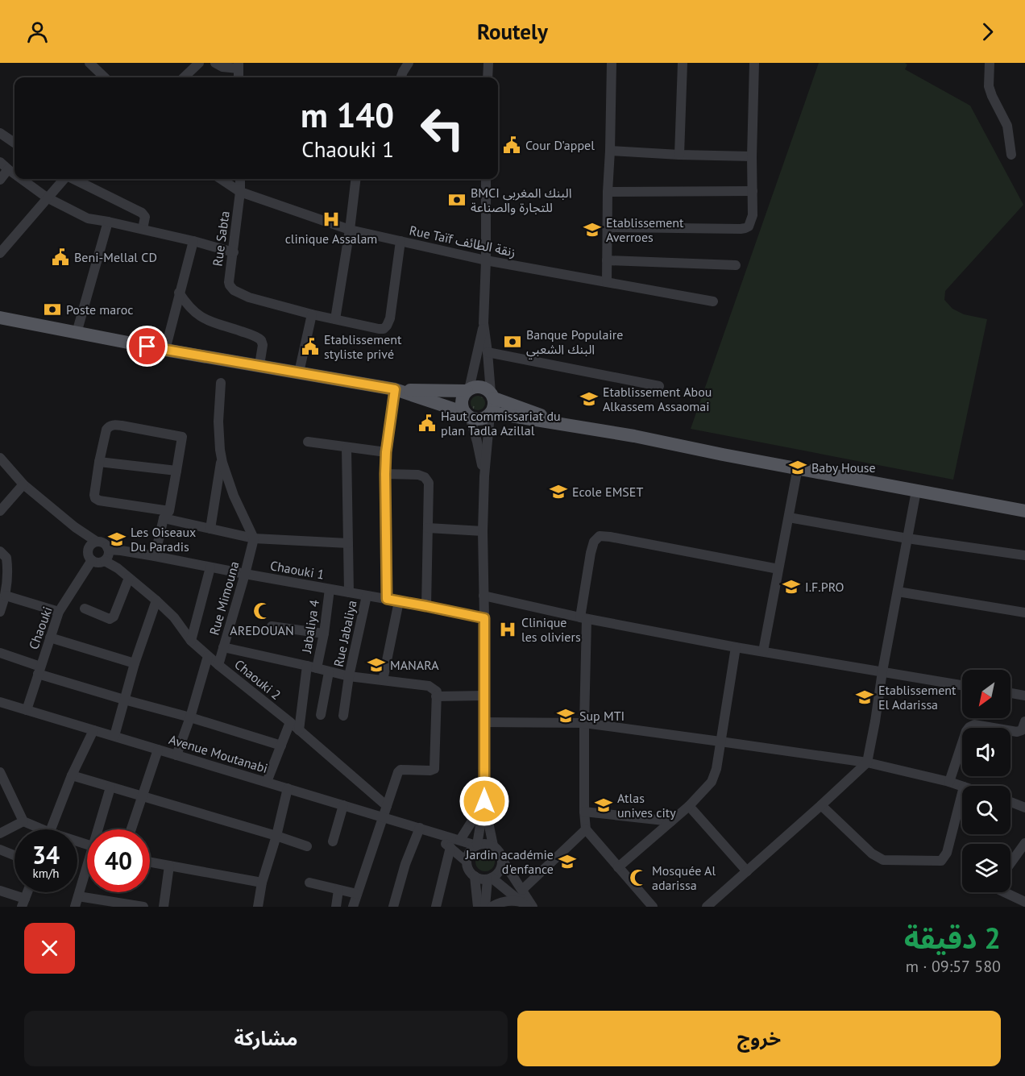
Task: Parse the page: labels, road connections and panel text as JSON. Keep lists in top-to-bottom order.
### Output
{
  "streets": {
    "street": [
      "Rue Sabta",
      "Rue Taïf زنقة الطائف",
      "Chaouki 1",
      "Rue Mimouna",
      "Jabaliya 4",
      "Chaouki",
      "Rue Jabaliya",
      "Chaouki 2",
      "Avenue Moutanabi"
    ]
  },
  "crossings": [
    ["Rue Sabta", "Rue Taïf زنقة الطائف"],
    ["Chaouki 1", "Rue Mimouna"],
    ["Chaouki 1", "Jabaliya 4"],
    ["Chaouki 1", "Chaouki"],
    ["Chaouki 1", "Rue Jabaliya"],
    ["Chaouki 1", "Chaouki 2"],
    ["Rue Mimouna", "Rue Jabaliya"],
    ["Rue Mimouna", "Chaouki 2"],
    ["Jabaliya 4", "Rue Jabaliya"],
    ["Jabaliya 4", "Chaouki 2"],
    ["Chaouki", "Chaouki 2"],
    ["Chaouki", "Avenue Moutanabi"]
  ],
  "places": {
    "public building": [
      "Cour D'appel",
      "Beni-Mellal CD",
      "Etablissement styliste privé",
      "Haut commissariat du plan Tadla Azillal"
    ],
    "bank": ["BMCI البنك المغربي للتجارة والصناعة", "Poste maroc", "Banque Populaire البنك الشعبي"],
    "hospital": ["clinique Assalam", "Clinique les oliviers"],
    "school or university": [
      "Etablissement Averroes",
      "Etablissement Abou Alkassem Assaomai",
      "Baby House",
      "Ecole EMSET",
      "Les Oiseaux Du Paradis",
      "I.F.PRO",
      "MANARA",
      "Etablissement El Adarissa",
      "Sup MTI",
      "Atlas unives city",
      "Jardin académie d'enfance"
    ],
    "mosque": ["AREDOUAN", "Mosquée Al adarissa"]
  },
  "north": "bottom left",
  "page": {
    "header": "Routely",
    "turn": ["140 m", "Chaouki 1"],
    "speed": "34 km/h",
    "limit": "40",
    "heading": ["2 دقيقة", "580 m · 09:57"],
    "buttons": ["خروج", "مشاركة"]
  }
}
